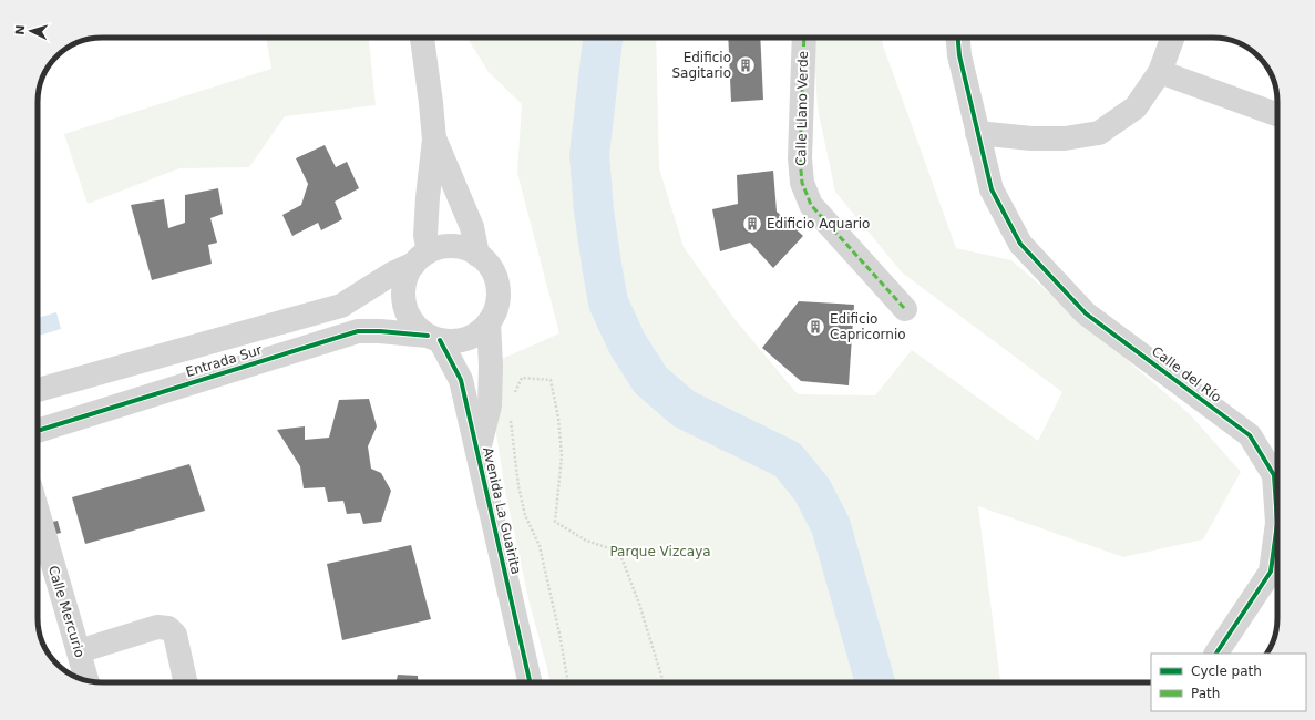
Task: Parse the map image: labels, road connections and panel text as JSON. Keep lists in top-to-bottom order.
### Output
{
  "streets": {
    "street": [
      "Calle Llano Verde",
      "Entrada Sur",
      "Calle del Río",
      "Avenida La Guairita",
      "Calle Mercurio"
    ]
  },
  "crossings": [
    ["Entrada Sur", "Avenida La Guairita"]
  ],
  "parks": ["Parque Vizcaya"],
  "places": {
    "building": ["Edificio Sagitario", "Edificio Aquario", "Edificio Capricornio"]
  },
  "legend": ["Cycle path", "Path"],
  "north": "left"
}
